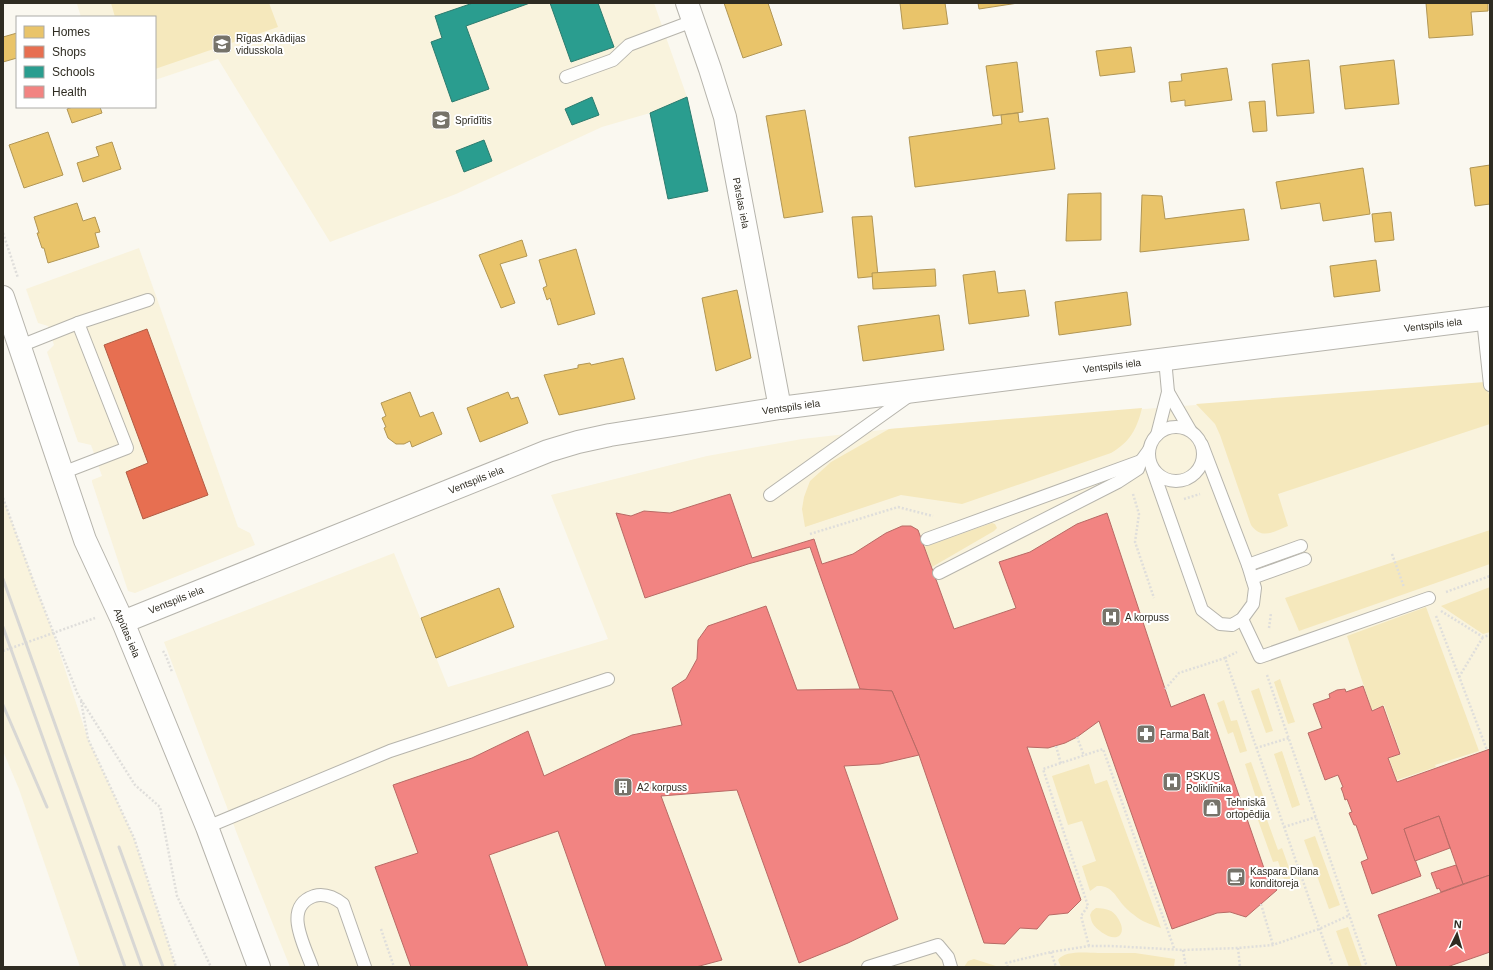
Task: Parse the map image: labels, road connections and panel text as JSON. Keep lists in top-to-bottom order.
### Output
{
  "streets": {
    "street": ["Pārslas iela", "Ventspils iela", "Atpūtas iela"]
  },
  "crossings": [
    ["Pārslas iela", "Ventspils iela"],
    ["Ventspils iela", "Atpūtas iela"]
  ],
  "places": {
    "school or university": ["Rīgas Arkādijas vidusskola", "Sprīdītis"],
    "hospital": ["A korpuss", "PSKUS Poliklīnika"],
    "pharmacy": ["Farma Balt"],
    "building": ["A2 korpuss"],
    "shop": ["Tehniskā ortopēdija"],
    "cafe": ["Kaspara Dilana konditoreja"]
  },
  "legend": [
    "Homes",
    "Shops",
    "Schools",
    "Health"
  ],
  "north": "top"
}
